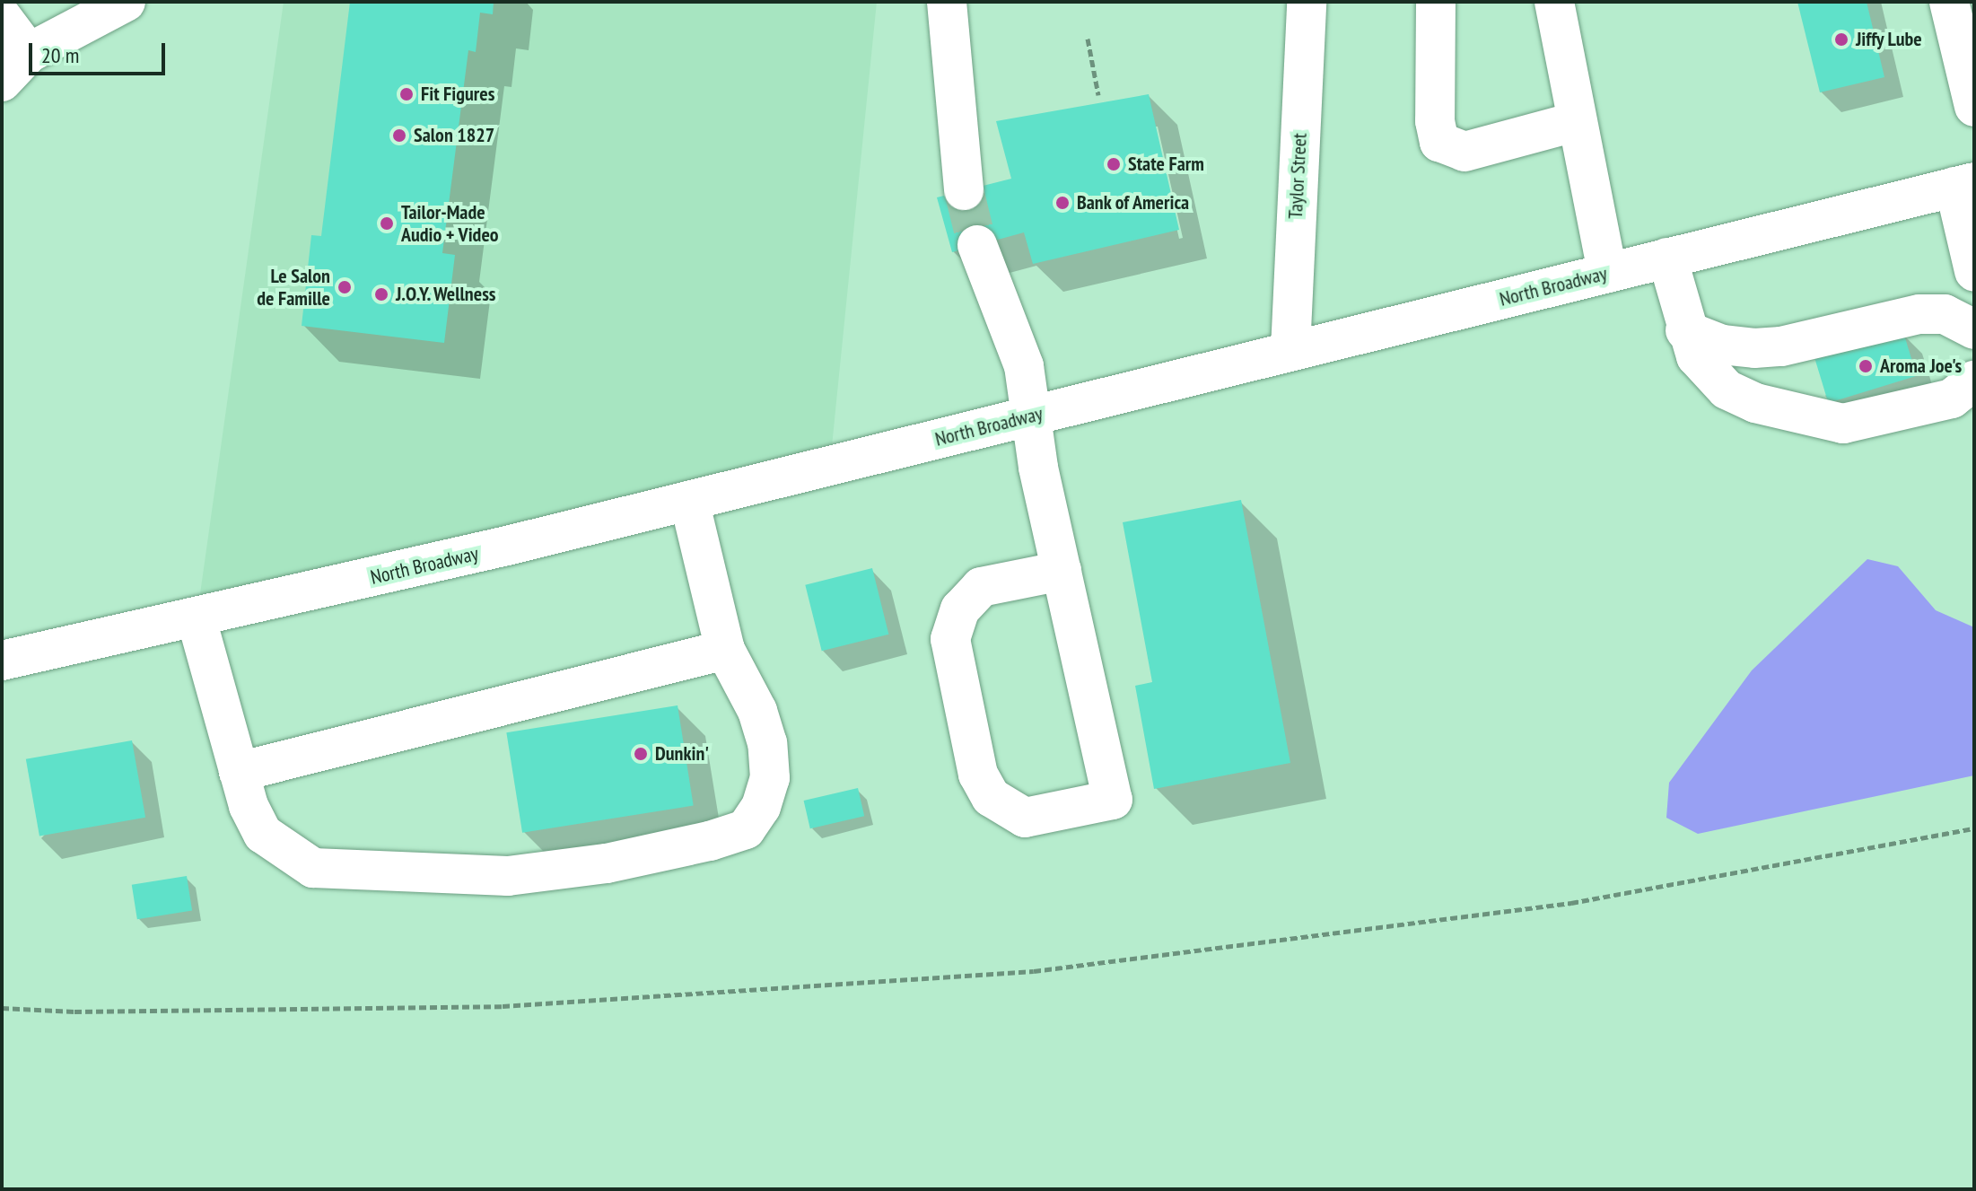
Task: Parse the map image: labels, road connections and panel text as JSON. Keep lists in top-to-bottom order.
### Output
{
  "streets": {
    "main road": ["Taylor Street", "North Broadway"]
  },
  "crossings": [
    ["Taylor Street", "North Broadway"]
  ],
  "places": [
    "Jiffy Lube",
    "Fit Figures",
    "Salon 1827",
    "State Farm",
    "Bank of America",
    "Tailor-Made Audio + Video",
    "Le Salon de Famille",
    "J.O.Y. Wellness",
    "Aroma Joe's",
    "Dunkin'"
  ],
  "scale_bar": "20 m"
}
